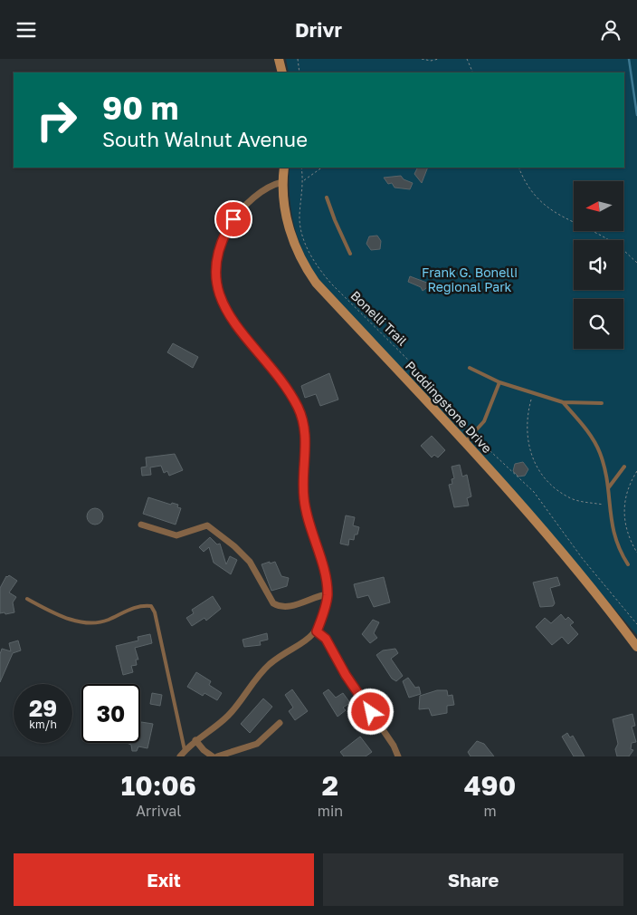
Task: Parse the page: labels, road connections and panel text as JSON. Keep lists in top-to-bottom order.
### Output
{
  "streets": {
    "street": ["Puddingstone Drive"],
    "path": ["Bonelli Trail"]
  },
  "crossings": [
    ["Bonelli Trail", "Puddingstone Drive"]
  ],
  "parks": ["Frank G. Bonelli Regional Park"],
  "north": "left",
  "page": {
    "header": "Drivr",
    "turn": ["90 m", "South Walnut Avenue"],
    "speed": "29 km/h",
    "limit": "30",
    "eta": [
      "10:06",
      "Arrival",
      "2",
      "min",
      "490",
      "m"
    ],
    "buttons": ["Exit", "Share"]
  }
}
